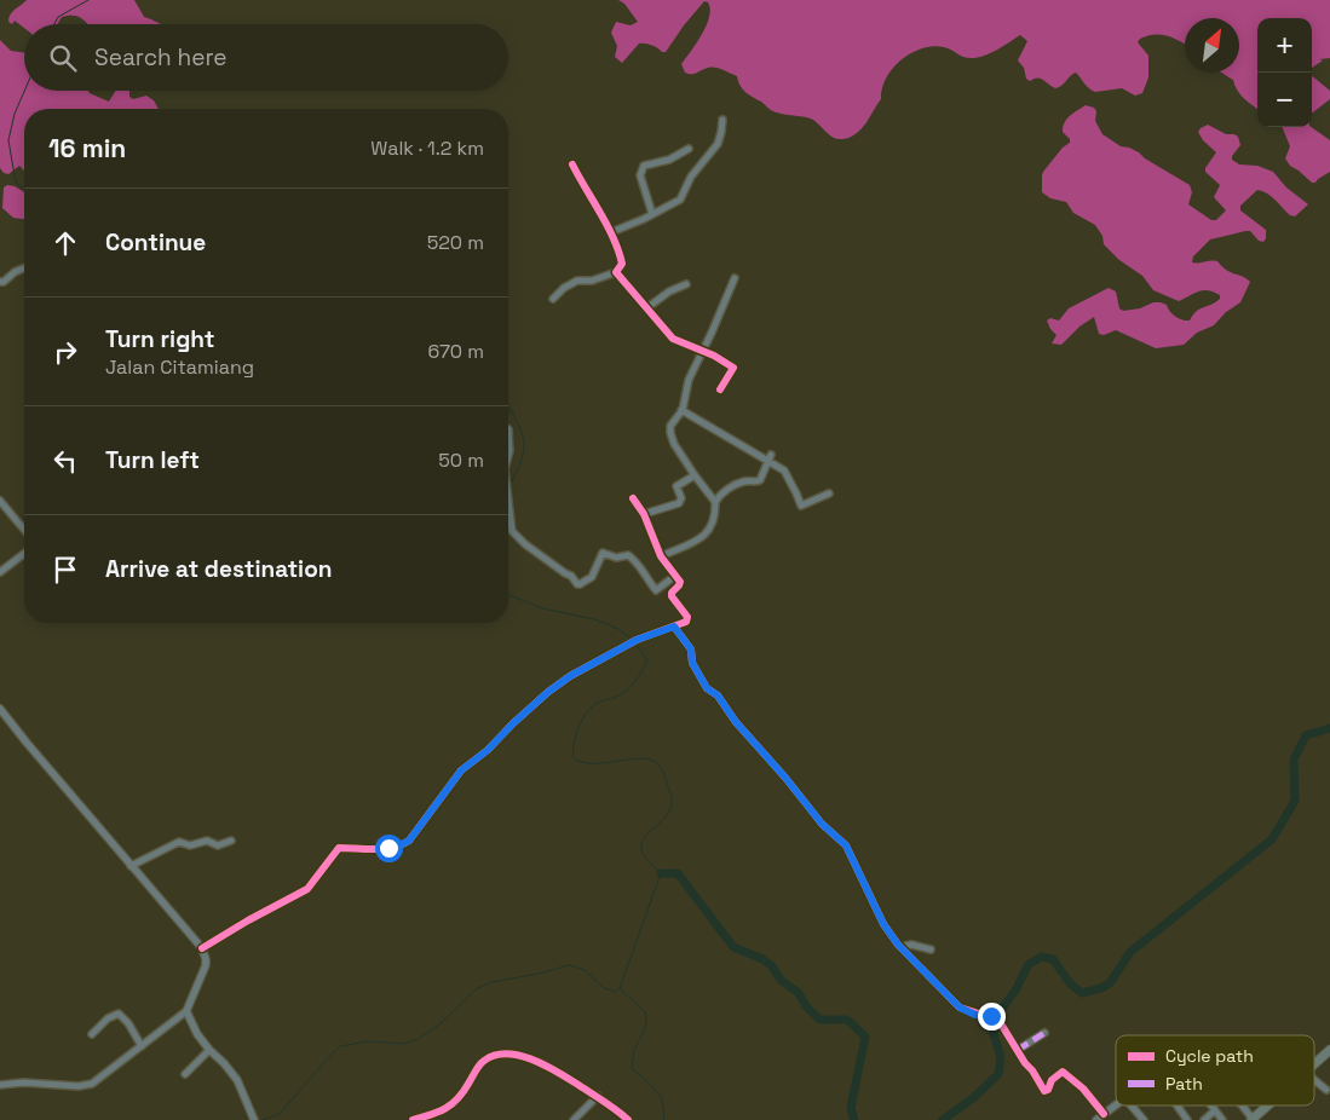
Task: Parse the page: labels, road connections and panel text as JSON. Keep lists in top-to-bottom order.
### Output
{
  "legend": ["Cycle path", "Path"],
  "north": "top right",
  "page": {
    "map_buttons": ["+", "−"],
    "search": "Search here",
    "heading": ["16 min", "Walk · 1.2 km"],
    "list": [
      ["Continue", "520 m"],
      ["Turn right", "Jalan Citamiang", "670 m"],
      ["Turn left", "50 m"],
      "Arrive at destination"
    ]
  }
}
